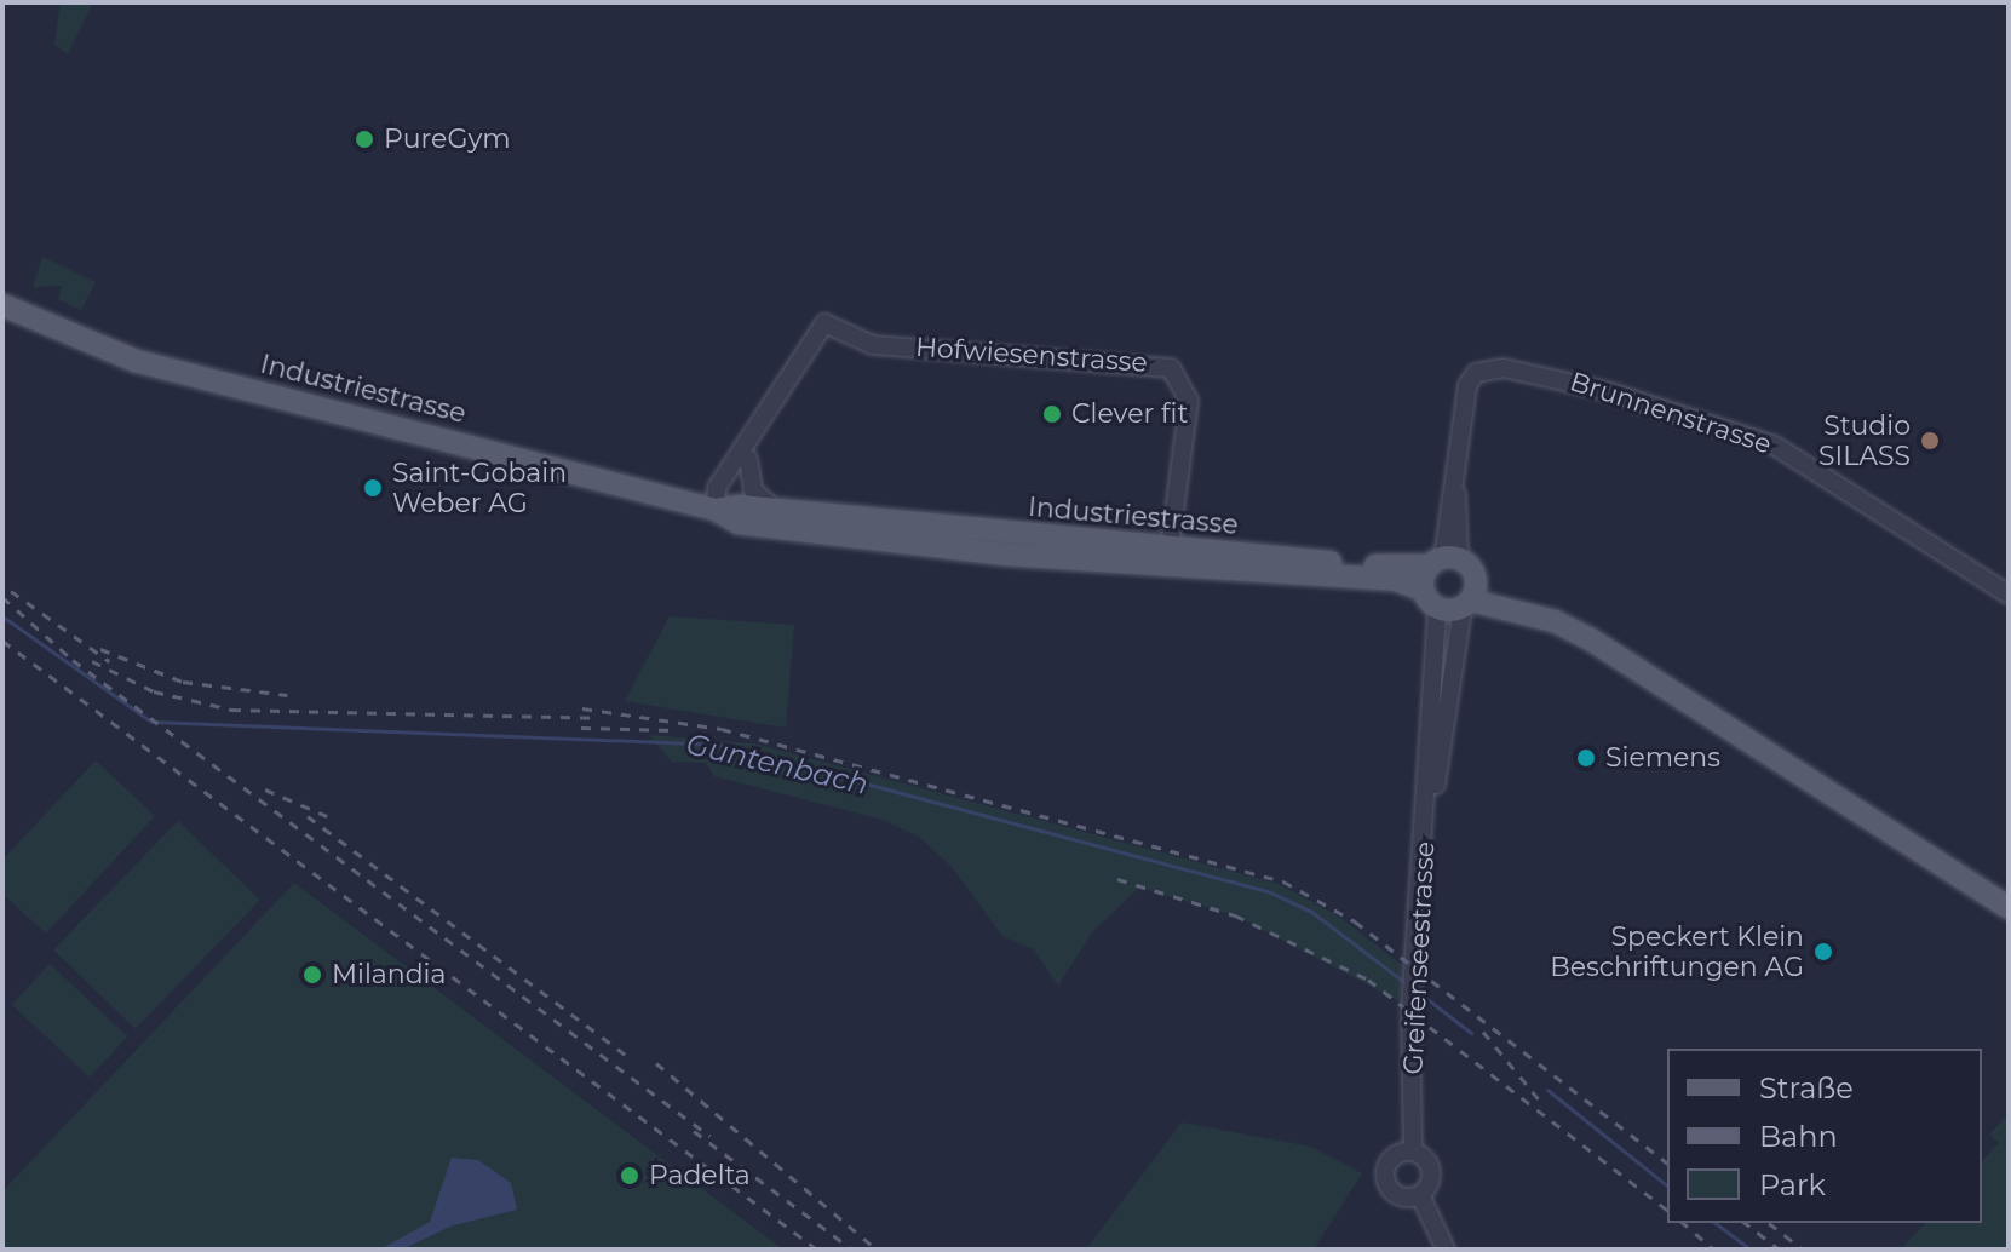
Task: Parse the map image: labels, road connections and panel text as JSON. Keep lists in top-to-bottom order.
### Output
{
  "streets": {
    "main road": ["Industriestrasse"],
    "street": ["Hofwiesenstrasse", "Brunnenstrasse", "Greifenseestrasse"]
  },
  "crossings": [
    ["Hofwiesenstrasse", "Industriestrasse"],
    ["Industriestrasse", "Brunnenstrasse"]
  ],
  "water": ["Guntenbach"],
  "places": [
    "PureGym",
    "Clever fit",
    "Studio SILASS",
    "Saint-Gobain Weber AG",
    "Siemens",
    "Speckert Klein Beschriftungen AG",
    "Milandia",
    "Padelta"
  ],
  "legend": ["Straße", "Bahn", "Park"]
}
